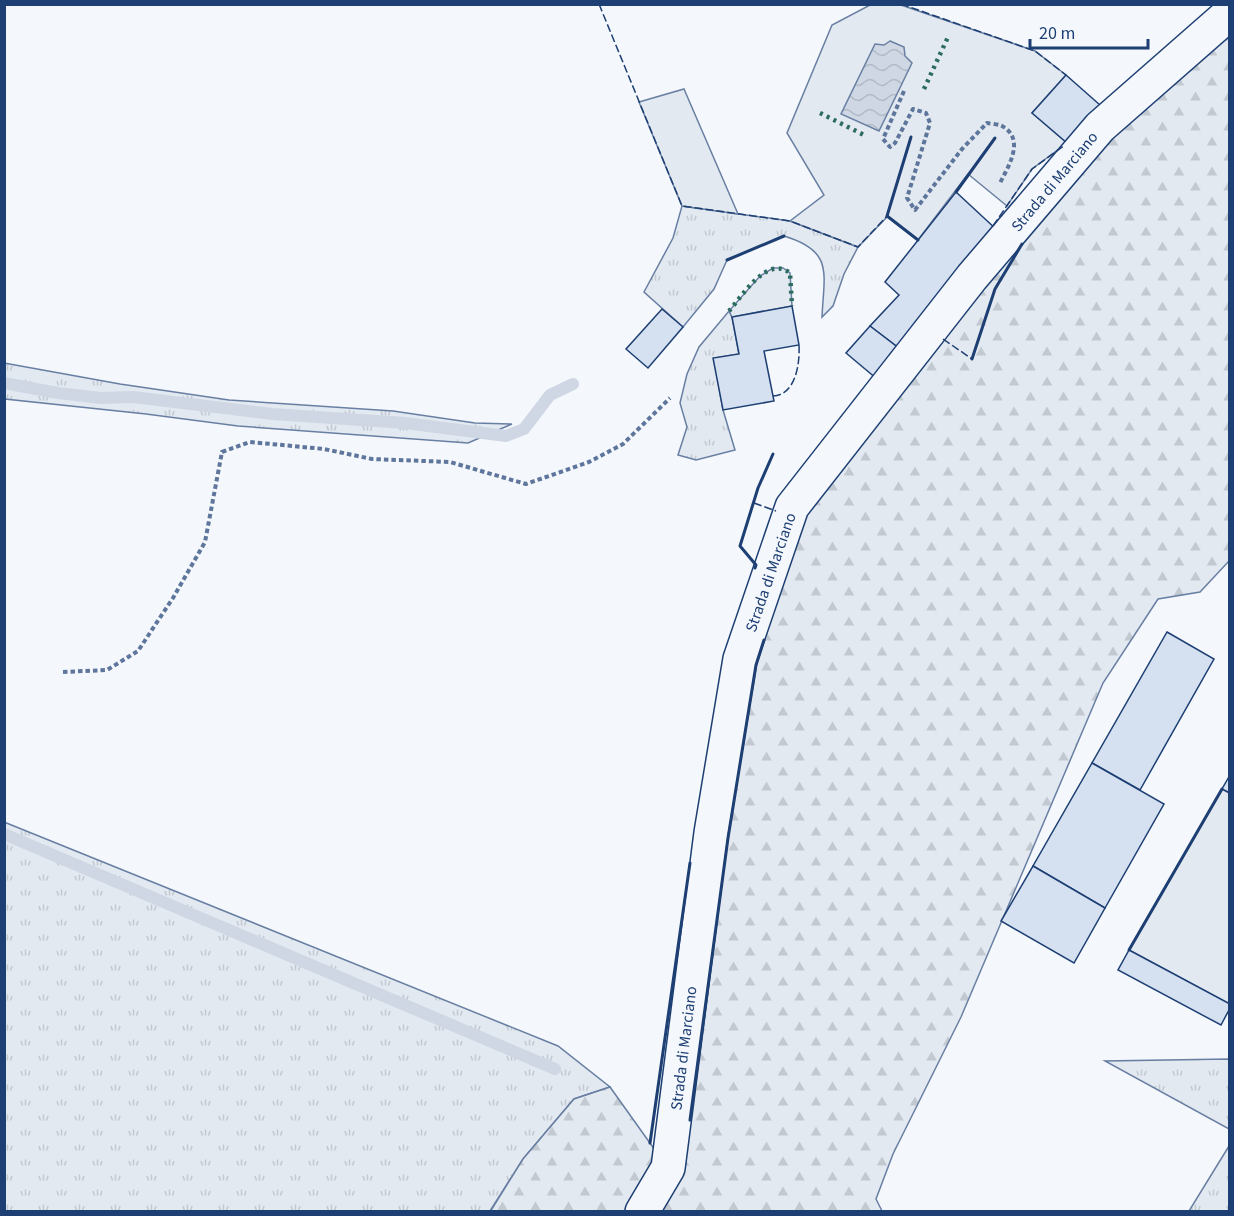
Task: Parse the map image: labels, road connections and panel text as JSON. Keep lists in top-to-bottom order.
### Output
{
  "streets": {
    "street": ["Strada di Marciano"]
  },
  "scale_bar": "20 m"
}
